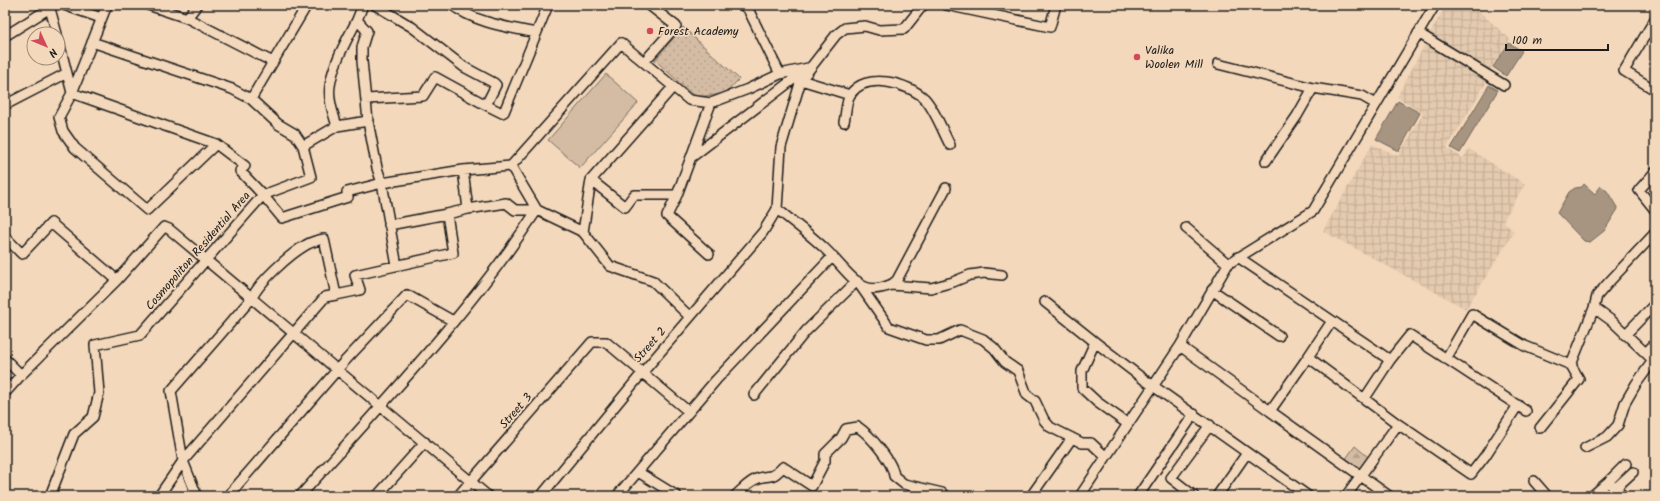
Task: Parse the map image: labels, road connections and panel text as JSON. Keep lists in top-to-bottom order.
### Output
{
  "streets": {
    "street": ["Cosmopoliton Residential Area", "Street 2", "Street 3"]
  },
  "crossings": [
    ["Street 2", "Street 3"]
  ],
  "places": ["Forest Academy", "Valika Woolen Mill"],
  "scale_bar": "100 m",
  "north": "bottom right"
}
